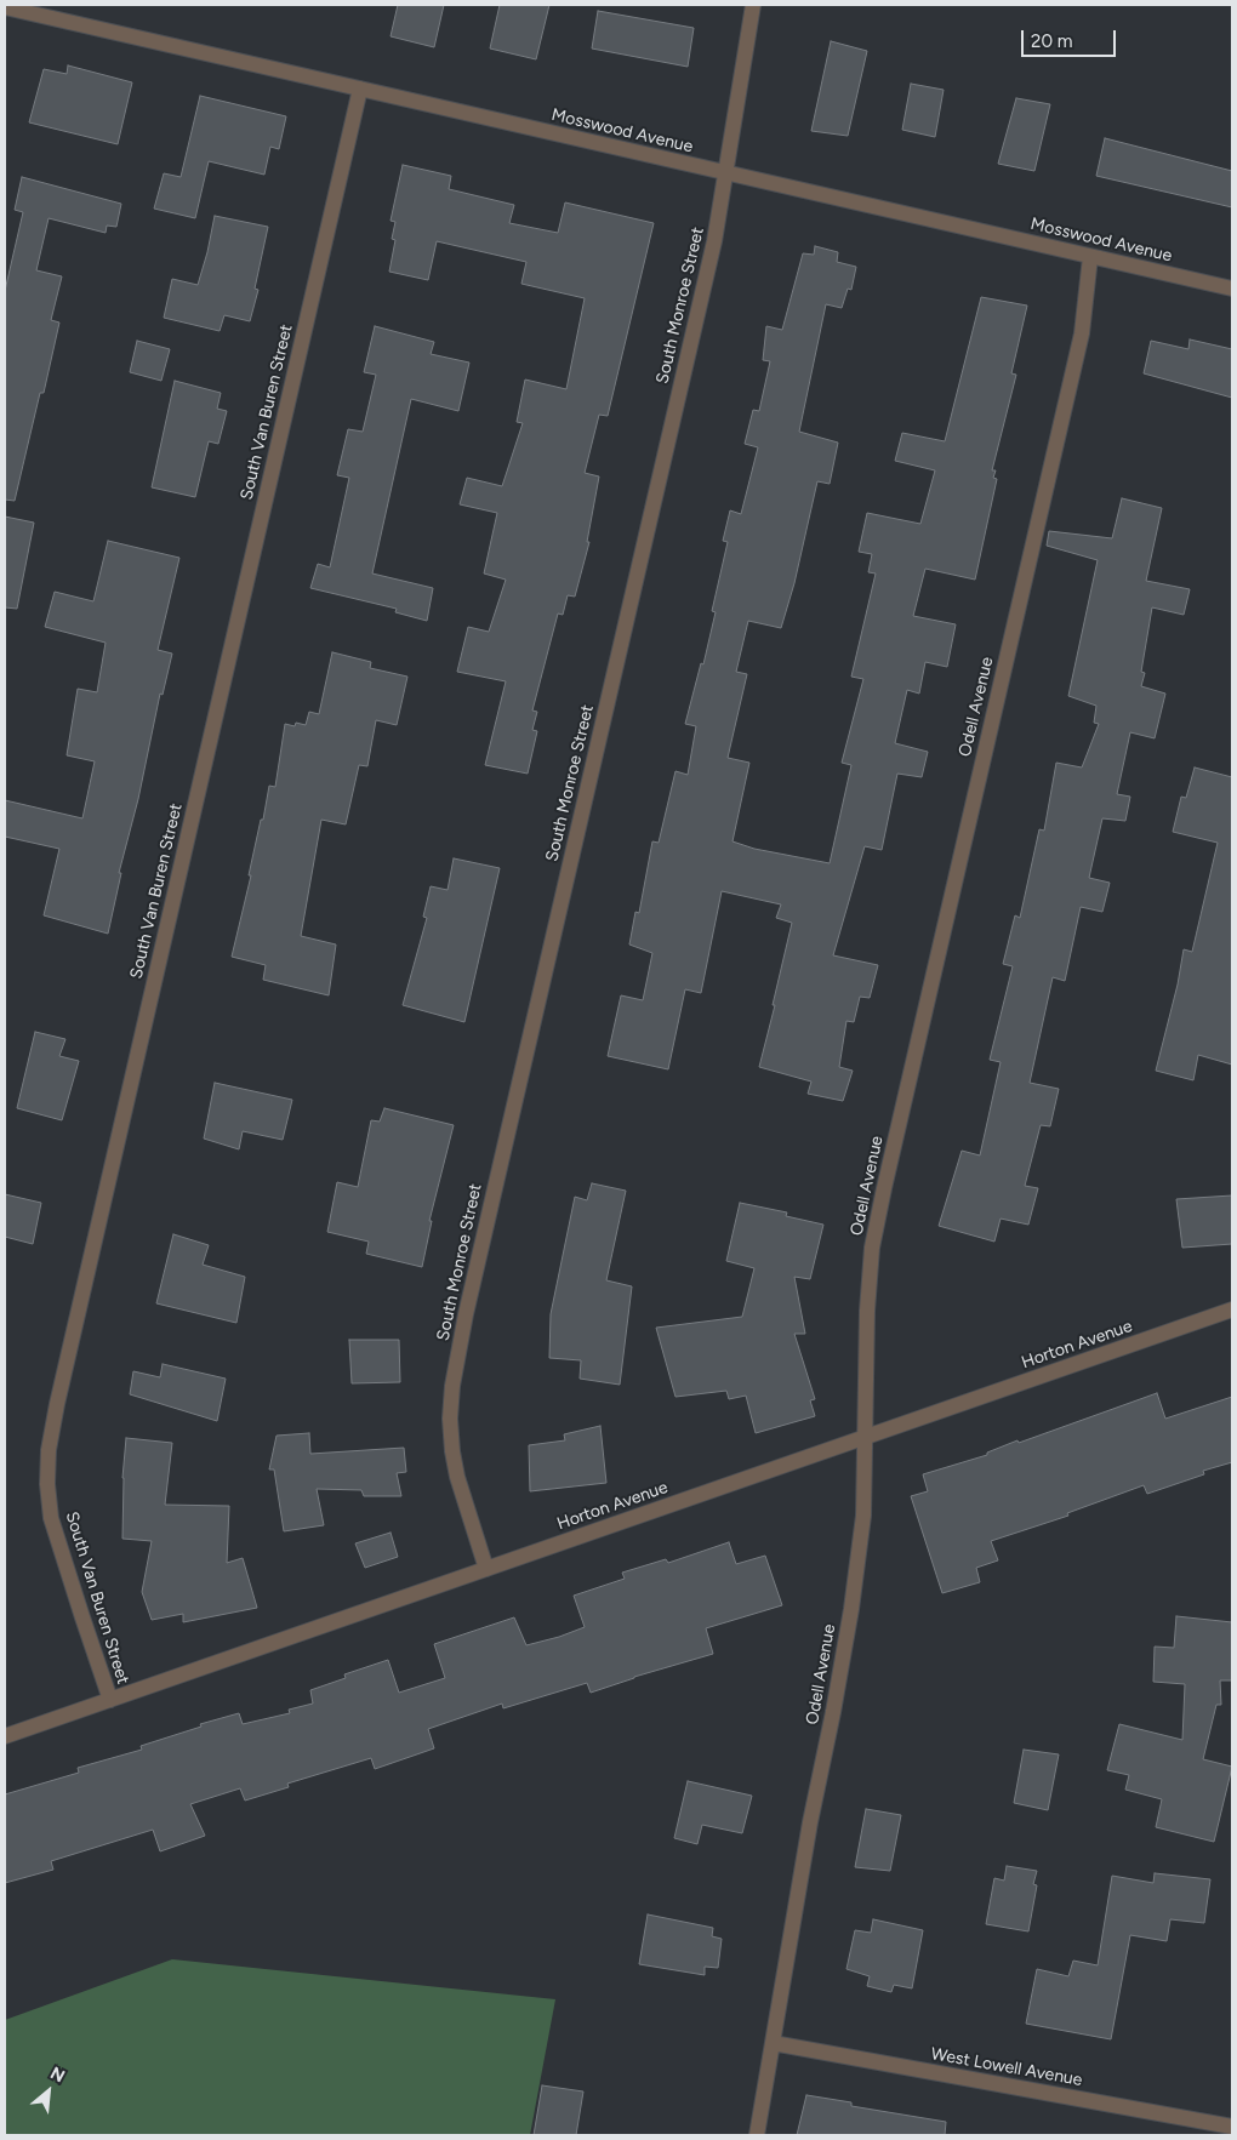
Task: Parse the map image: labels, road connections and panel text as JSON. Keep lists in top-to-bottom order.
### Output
{
  "streets": {
    "street": [
      "Mosswood Avenue",
      "South Monroe Street",
      "South Van Buren Street",
      "Odell Avenue",
      "Horton Avenue",
      "West Lowell Avenue"
    ]
  },
  "crossings": [
    ["Mosswood Avenue", "South Monroe Street"],
    ["Mosswood Avenue", "South Van Buren Street"],
    ["Mosswood Avenue", "Odell Avenue"],
    ["South Monroe Street", "Horton Avenue"],
    ["South Van Buren Street", "Horton Avenue"],
    ["Odell Avenue", "Horton Avenue"],
    ["Odell Avenue", "West Lowell Avenue"]
  ],
  "scale_bar": "20 m",
  "north": "top right"
}
